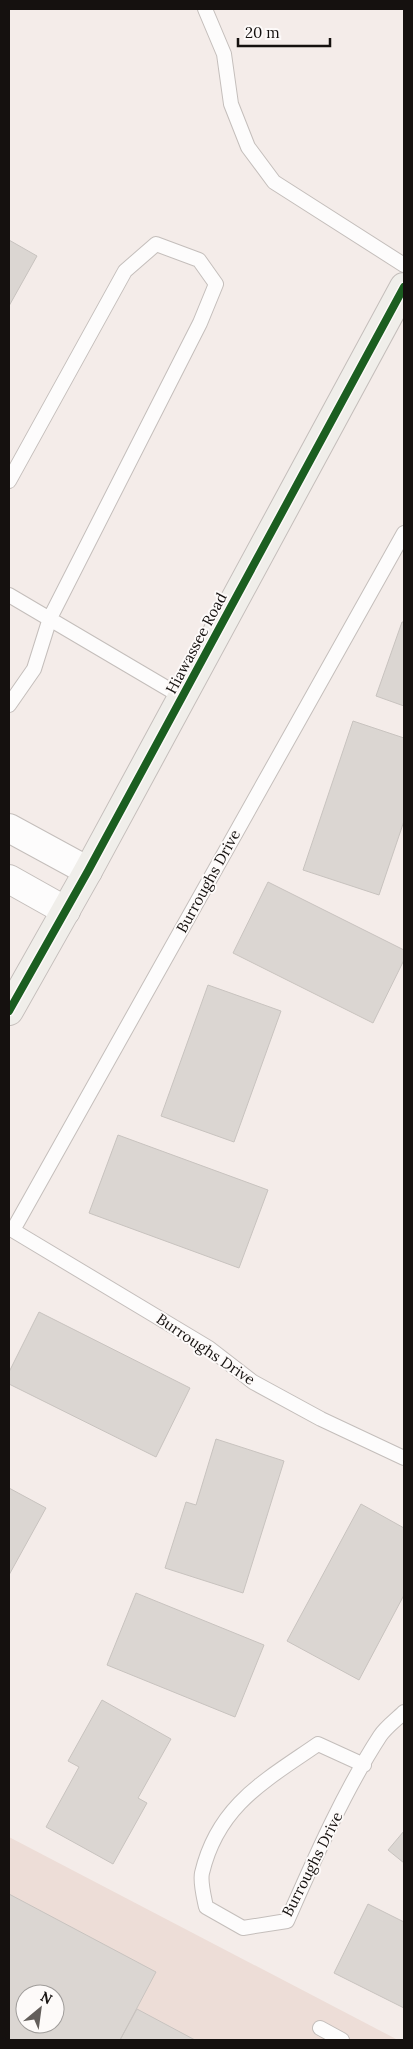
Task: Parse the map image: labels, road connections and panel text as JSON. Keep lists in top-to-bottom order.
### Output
{
  "streets": {
    "street": ["Hiawassee Road"],
    "lane": ["Burroughs Drive"]
  },
  "scale_bar": "20 m",
  "north": "top right"
}
